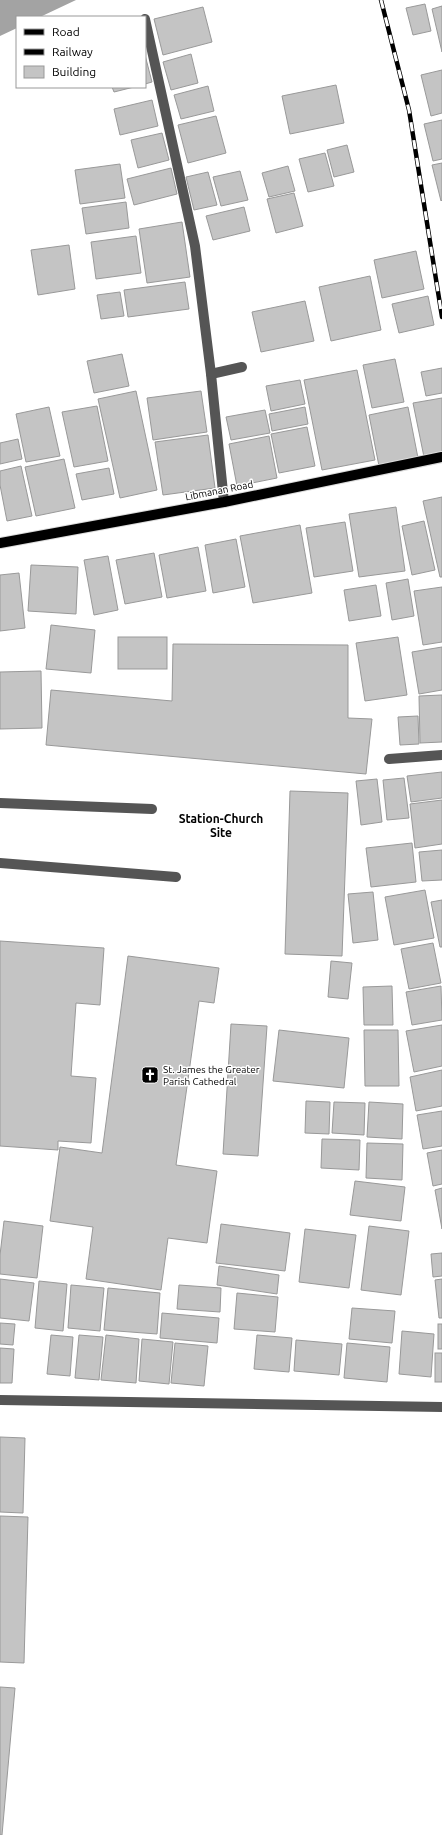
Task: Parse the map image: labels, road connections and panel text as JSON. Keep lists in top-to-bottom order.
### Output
{
  "streets": {
    "main road": ["Libmanan Road"]
  },
  "districts": ["Station-Church Site"],
  "places": {
    "church": ["St. James the Greater Parish Cathedral"]
  },
  "legend": ["Road", "Railway", "Building"]
}
